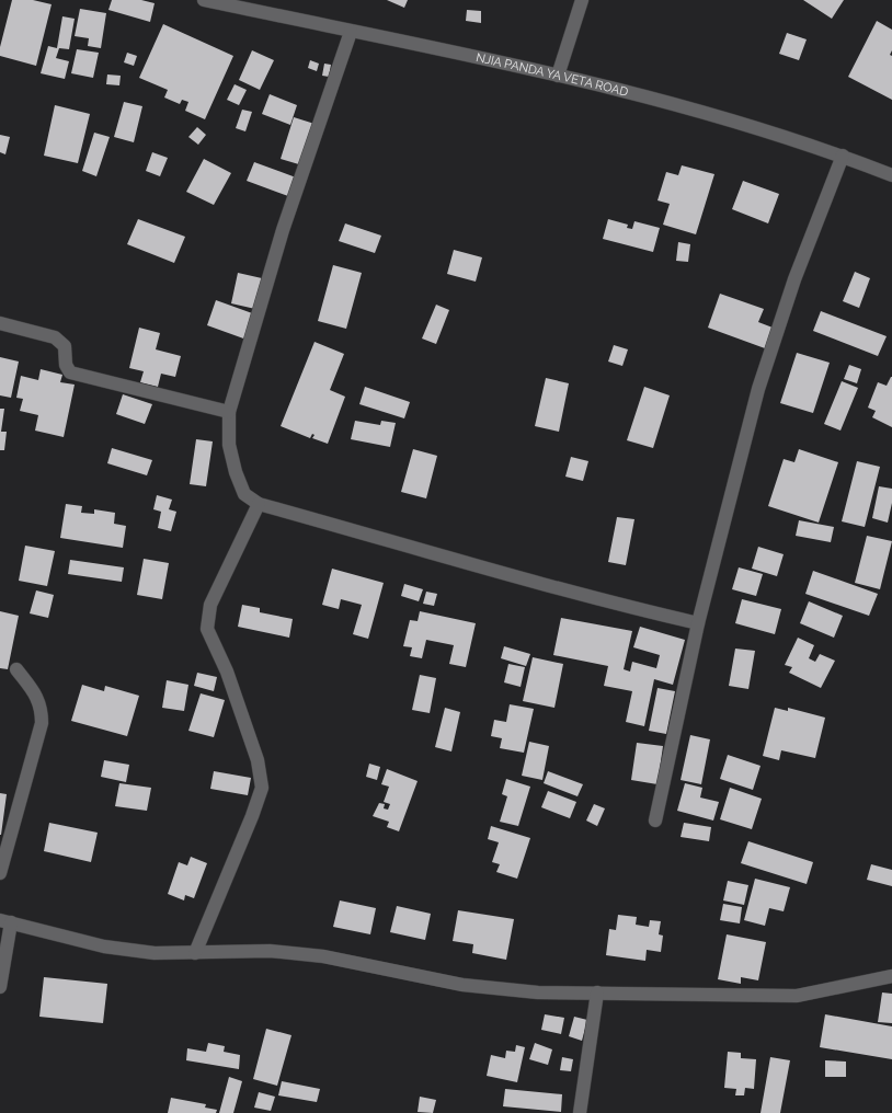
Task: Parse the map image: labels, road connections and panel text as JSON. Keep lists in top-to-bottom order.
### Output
{
  "streets": {
    "street": ["NJIA PANDA YA VETA ROAD"]
  }
}
